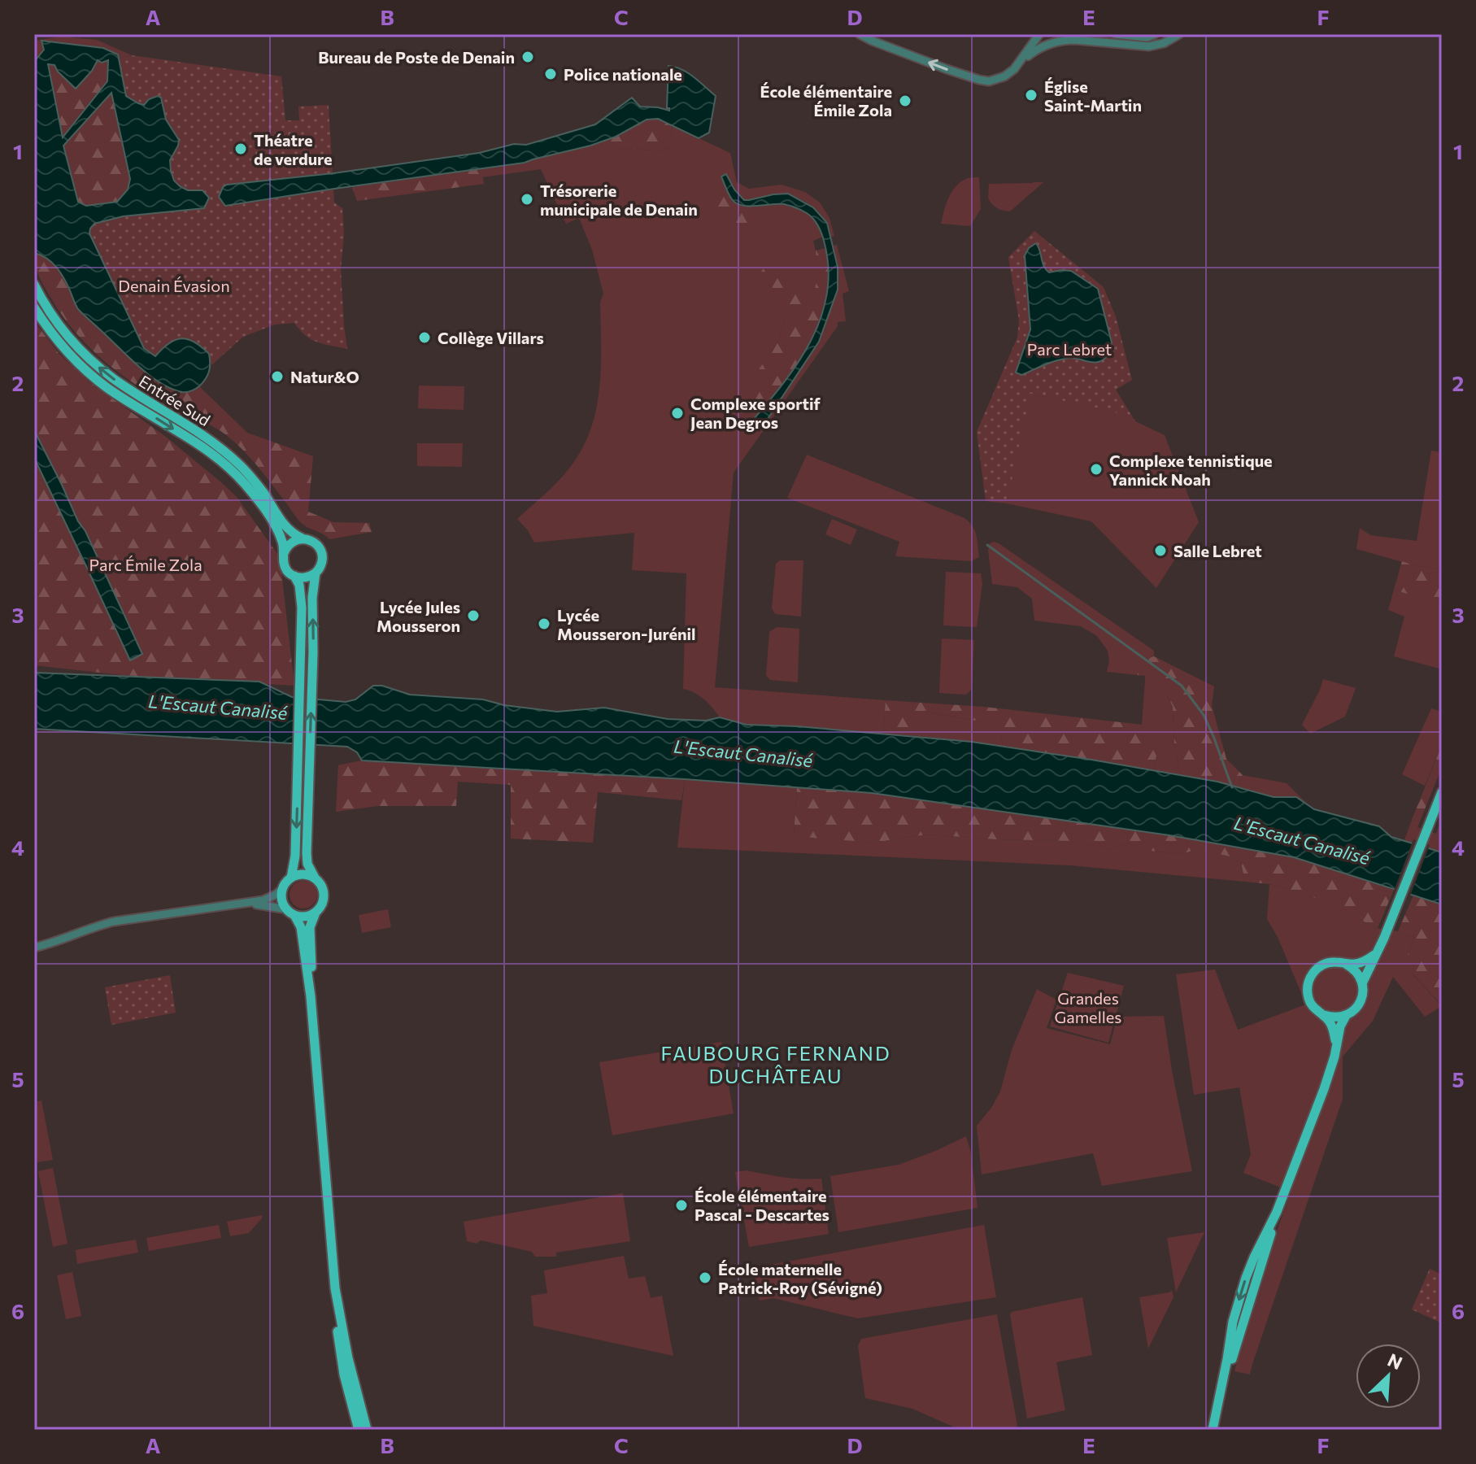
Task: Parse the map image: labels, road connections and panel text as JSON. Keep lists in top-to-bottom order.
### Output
{
  "streets": {
    "main road": ["Entrée Sud"]
  },
  "districts": ["FAUBOURG FERNAND DUCHÂTEAU"],
  "water": ["L'Escaut Canalisé"],
  "parks": [
    "Denain Évasion",
    "Parc Lebret",
    "Parc Émile Zola",
    "Grandes Gamelles"
  ],
  "places": [
    "Bureau de Poste de Denain",
    "Police nationale",
    "Église Saint-Martin",
    "École élémentaire Émile Zola",
    "Théatre de verdure",
    "Trésorerie municipale de Denain",
    "Collège Villars",
    "Natur&O",
    "Complexe sportif Jean Degros",
    "Complexe tennistique Yannick Noah",
    "Salle Lebret",
    "Lycée Jules Mousseron",
    "Lycée Mousseron-Jurénil",
    "École élémentaire Pascal - Descartes",
    "École maternelle Patrick-Roy (Sévigné)"
  ],
  "north": "top right",
  "grid": {
    "columns": [
      "A",
      "B",
      "C",
      "D",
      "E",
      "F"
    ],
    "rows": [
      "1",
      "2",
      "3",
      "4",
      "5",
      "6"
    ]
  }
}
